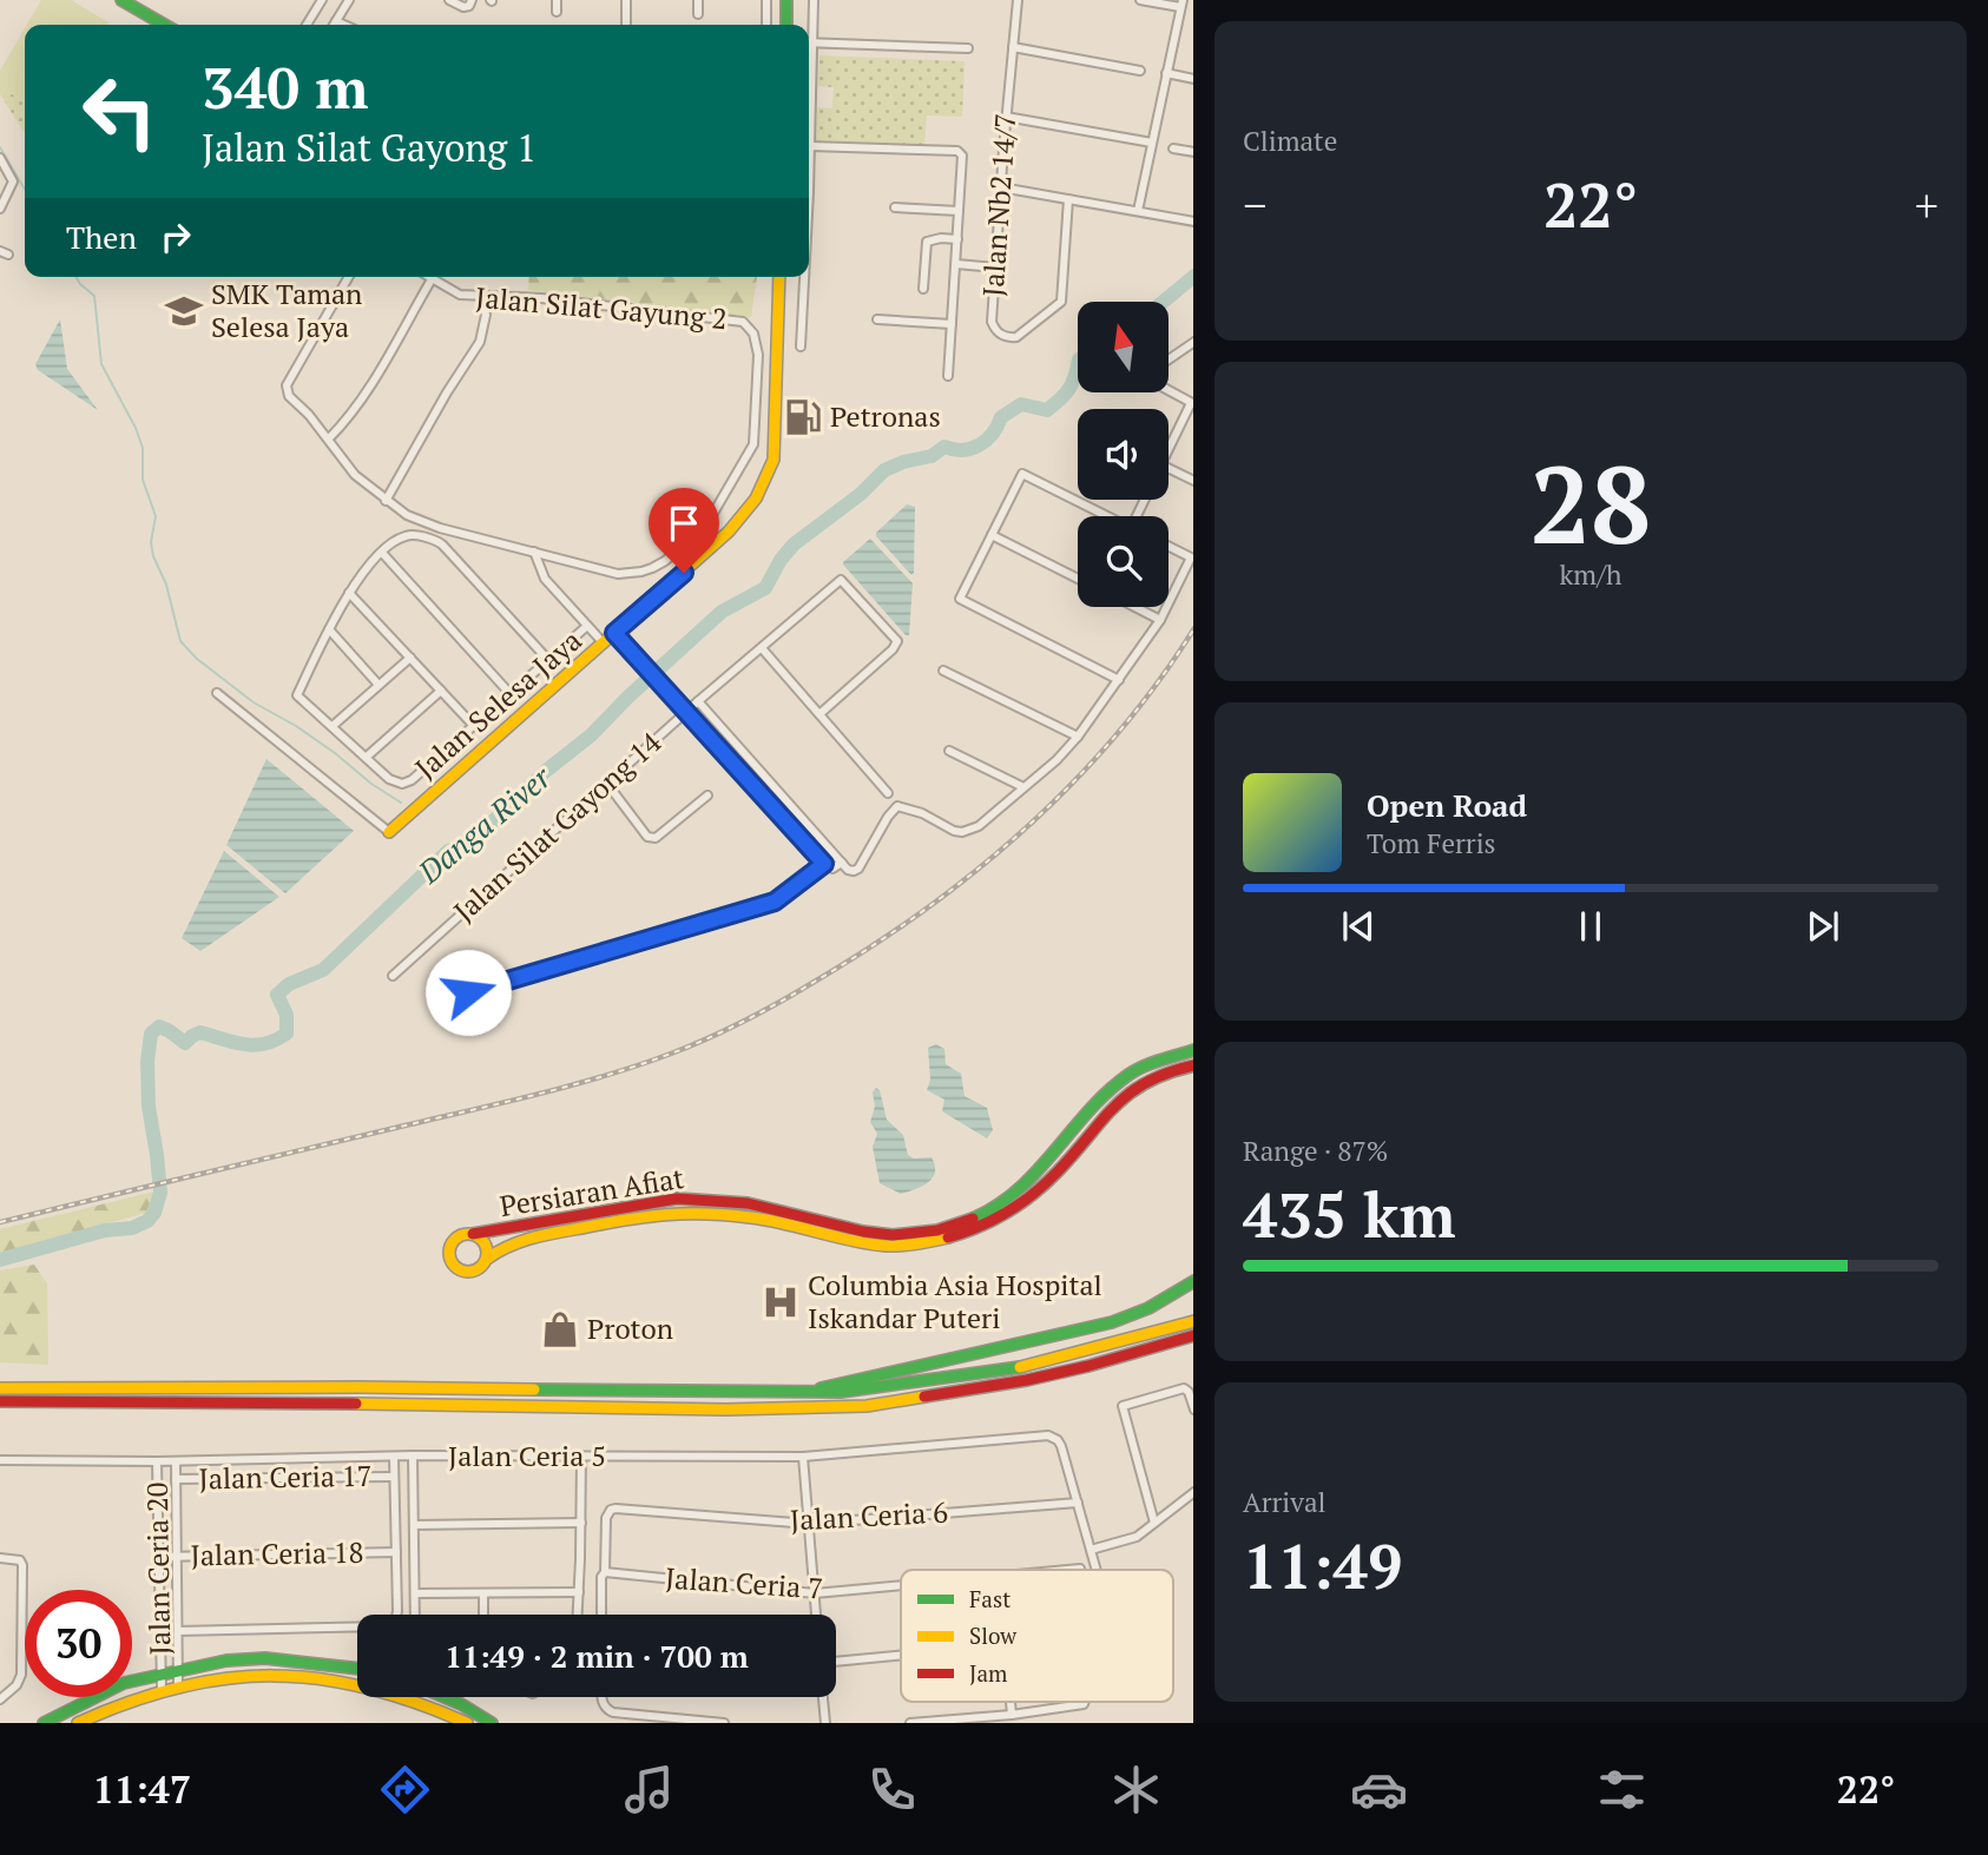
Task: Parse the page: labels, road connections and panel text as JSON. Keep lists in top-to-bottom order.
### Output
{
  "streets": {
    "main road": ["Jalan Selesa Jaya", "Persiaran Afiat"],
    "street": [
      "Jalan Nb2 14/7",
      "Jalan Silat Gayung 2",
      "Jalan Silat Gayong 14",
      "Jalan Ceria 5",
      "Jalan Ceria 17",
      "Jalan Ceria 6",
      "Jalan Ceria 18",
      "Jalan Ceria 20",
      "Jalan Ceria 7"
    ]
  },
  "crossings": [
    ["Jalan Ceria 5", "Jalan Ceria 6"],
    ["Jalan Ceria 5", "Jalan Ceria 20"],
    ["Jalan Ceria 17", "Jalan Ceria 20"],
    ["Jalan Ceria 6", "Jalan Ceria 7"],
    ["Jalan Ceria 18", "Jalan Ceria 20"]
  ],
  "water": ["Danga River"],
  "places": {
    "school or university": ["SMK Taman Selesa Jaya"],
    "fuel station": ["Petronas"],
    "hospital": ["Columbia Asia Hospital Iskandar Puteri"],
    "shop": ["Proton"]
  },
  "legend": ["Fast", "Slow", "Jam"],
  "north": "top",
  "page": {
    "tile": [
      "Climate",
      ["28", "km/h"],
      ["Range · 87%", "435 km"],
      ["Arrival", "11:49"]
    ],
    "turn": ["340 m", "Jalan Silat Gayong 1"],
    "heat": ["−", "22°", "+"],
    "then": "Then",
    "song": ["Open Road", "Tom Ferris"],
    "limit": "30",
    "trip": "11:49 · 2 min · 700 m",
    "tabs": ["11:47", "22°"]
  }
}
